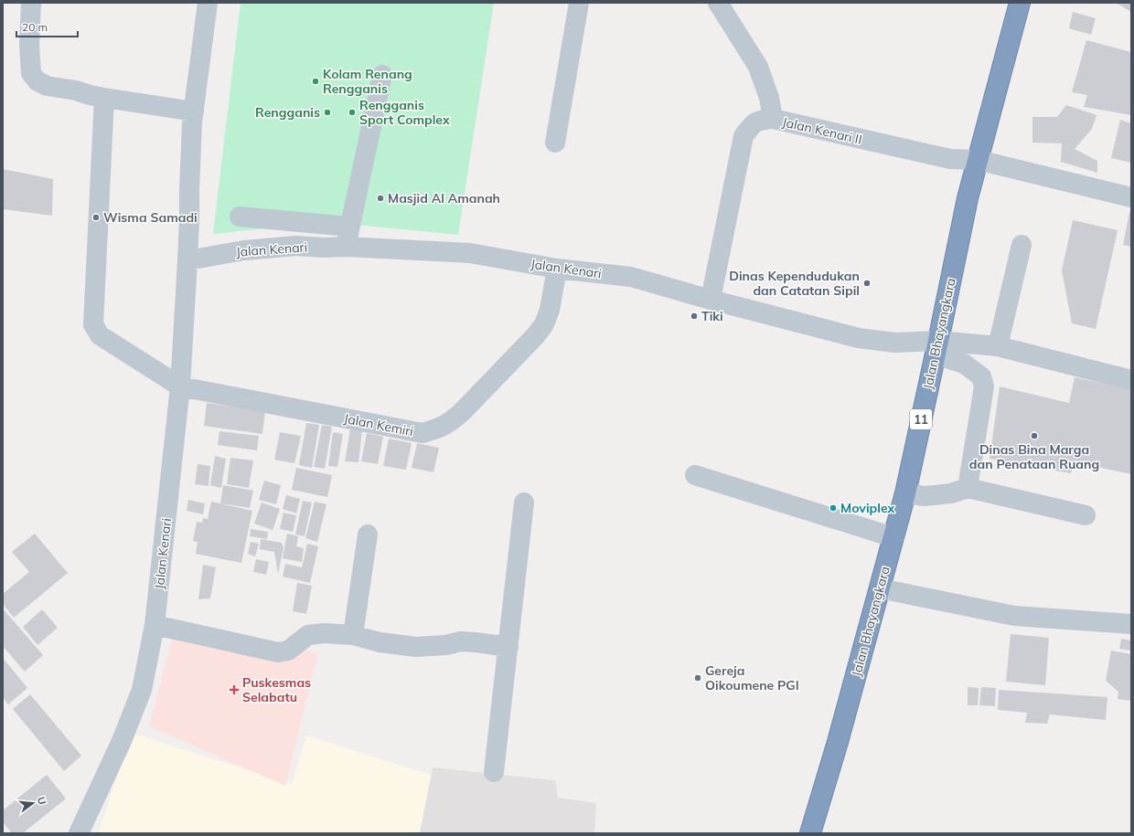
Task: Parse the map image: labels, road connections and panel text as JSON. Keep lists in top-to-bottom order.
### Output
{
  "streets": {
    "highway": ["Jalan Bhayangkara", "11"],
    "street": ["Jalan Kenari II", "Jalan Kenari", "Jalan Kemiri"]
  },
  "crossings": [
    ["Jalan Kenari II", "Jalan Bhayangkara"],
    ["Jalan Kenari", "Jalan Bhayangkara"],
    ["Jalan Kenari", "Jalan Kemiri"]
  ],
  "places": {
    "other": [
      "Kolam Renang Rengganis",
      "Rengganis",
      "Rengganis Sport Complex",
      "Masjid Al Amanah",
      "Wisma Samadi",
      "Dinas Kependudukan dan Catatan Sipil",
      "Tiki",
      "Dinas Bina Marga dan Penataan Ruang",
      "Moviplex",
      "Gereja Oikoumene PGI"
    ],
    "health": ["Puskesmas Selabatu"]
  },
  "scale_bar": "20 m",
  "north": "right"
}
